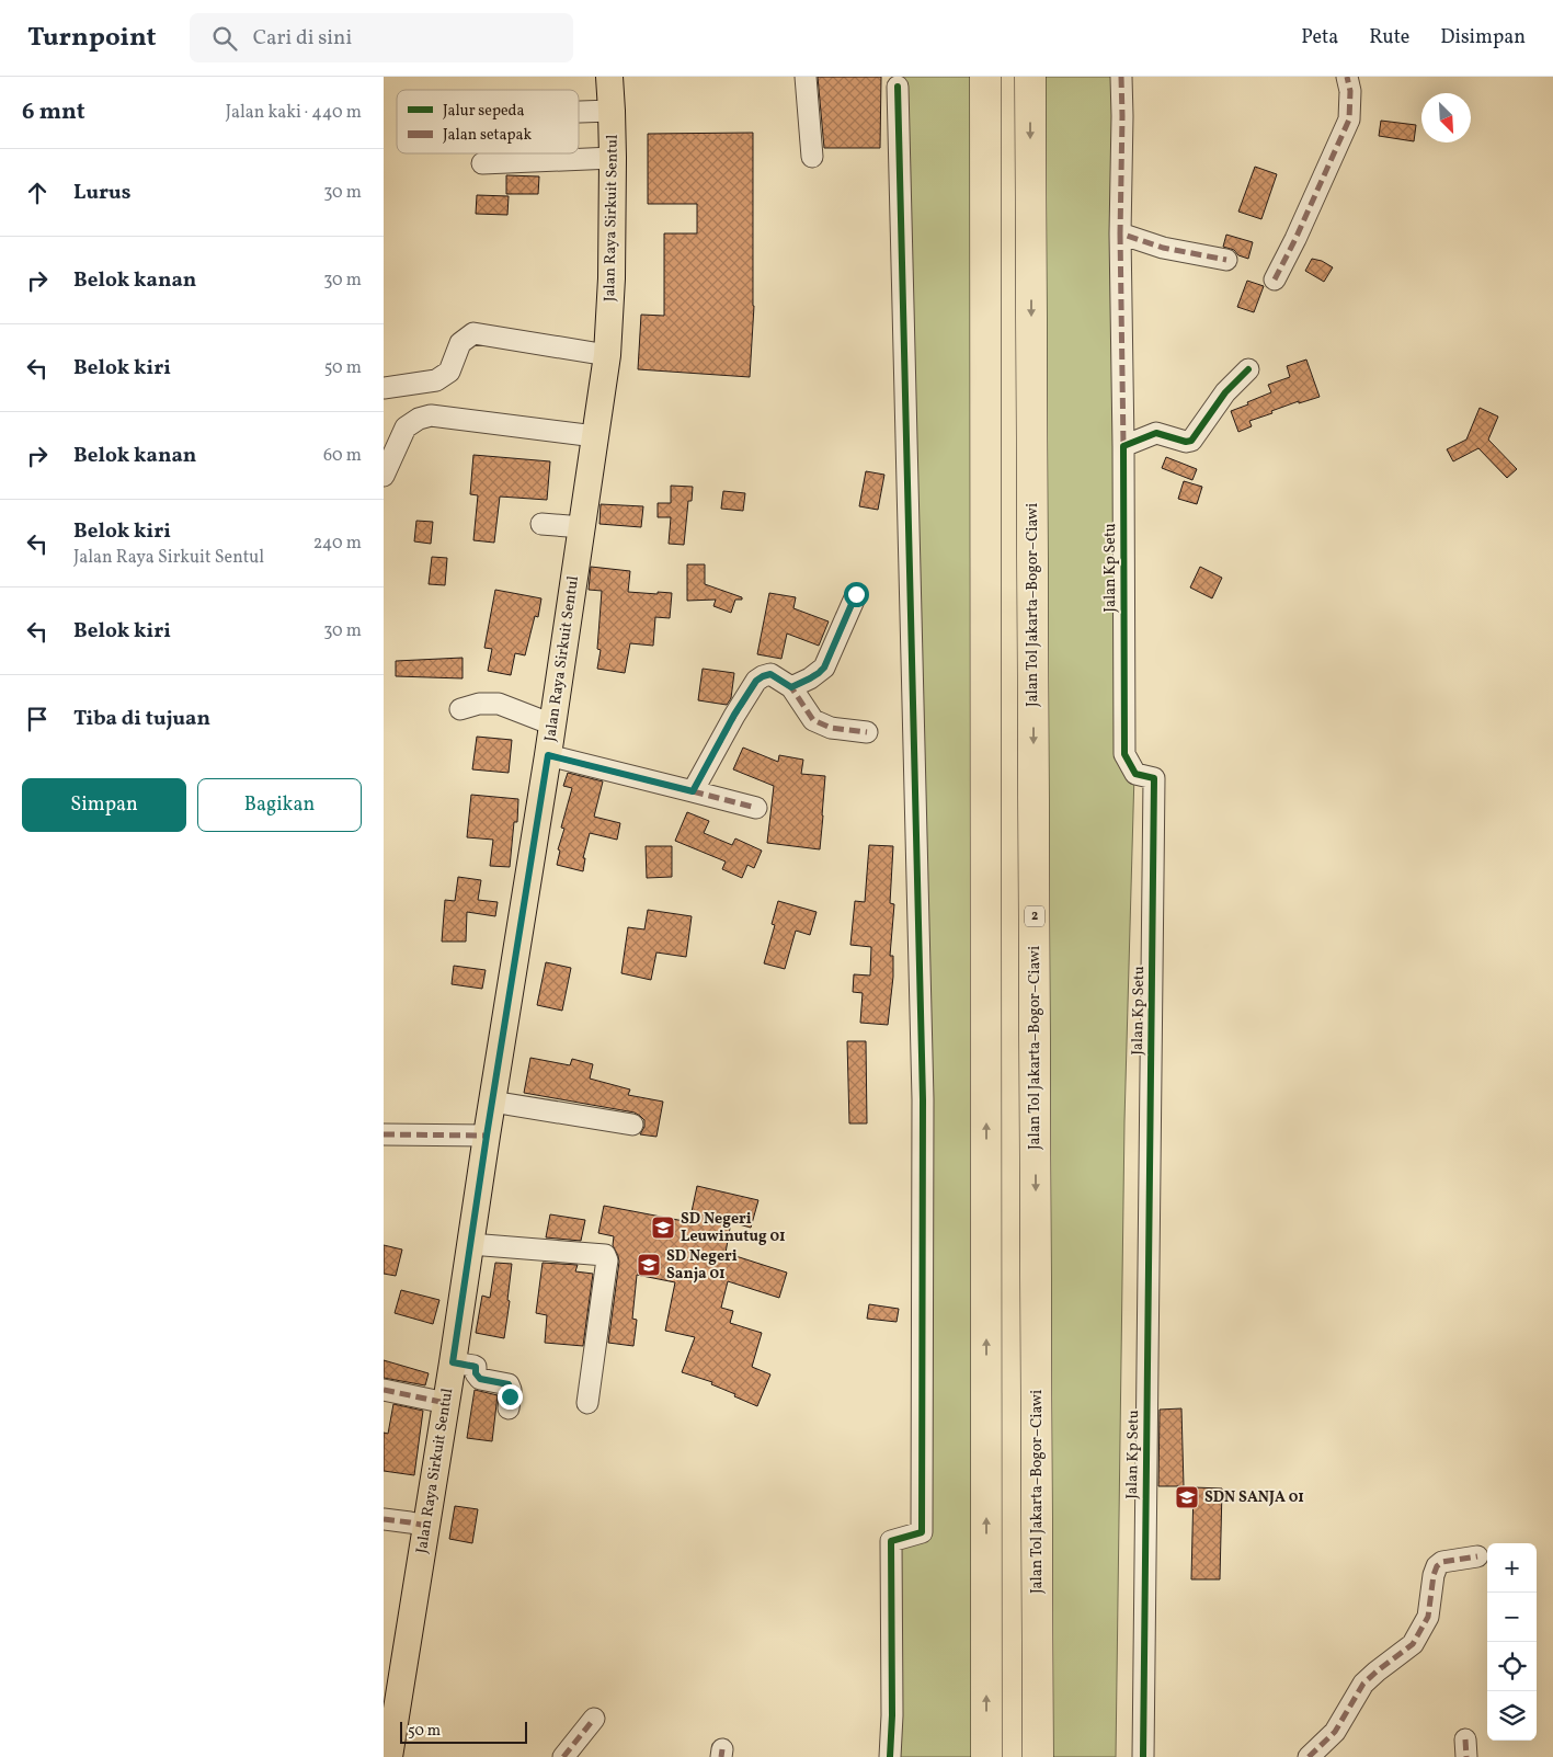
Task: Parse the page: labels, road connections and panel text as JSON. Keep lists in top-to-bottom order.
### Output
{
  "streets": {
    "highway": ["Jalan Tol Jakarta–Bogor–Ciawi", "2"],
    "main road": ["Jalan Raya Sirkuit Sentul"],
    "street": ["Jalan Kp Setu"]
  },
  "places": {
    "school or university": ["SD Negeri Leuwinutug 01", "SD Negeri Sanja 01", "SDN SANJA 01"]
  },
  "legend": ["Jalur sepeda", "Jalan setapak"],
  "scale_bar": "50 m",
  "north": "bottom right",
  "page": {
    "header": "Turnpoint",
    "search": "Cari di sini",
    "nav": ["Peta", "Rute", "Disimpan"],
    "heading": ["6 mnt", "Jalan kaki · 440 m"],
    "list": [
      ["Lurus", "30 m"],
      ["Belok kanan", "30 m"],
      ["Belok kiri", "50 m"],
      ["Belok kanan", "60 m"],
      ["Belok kiri", "Jalan Raya Sirkuit Sentul", "240 m"],
      ["Belok kiri", "30 m"],
      "Tiba di tujuan"
    ],
    "buttons": ["Simpan", "Bagikan"],
    "map_buttons": ["+", "−"],
    "scale": "50 m"
  }
}
